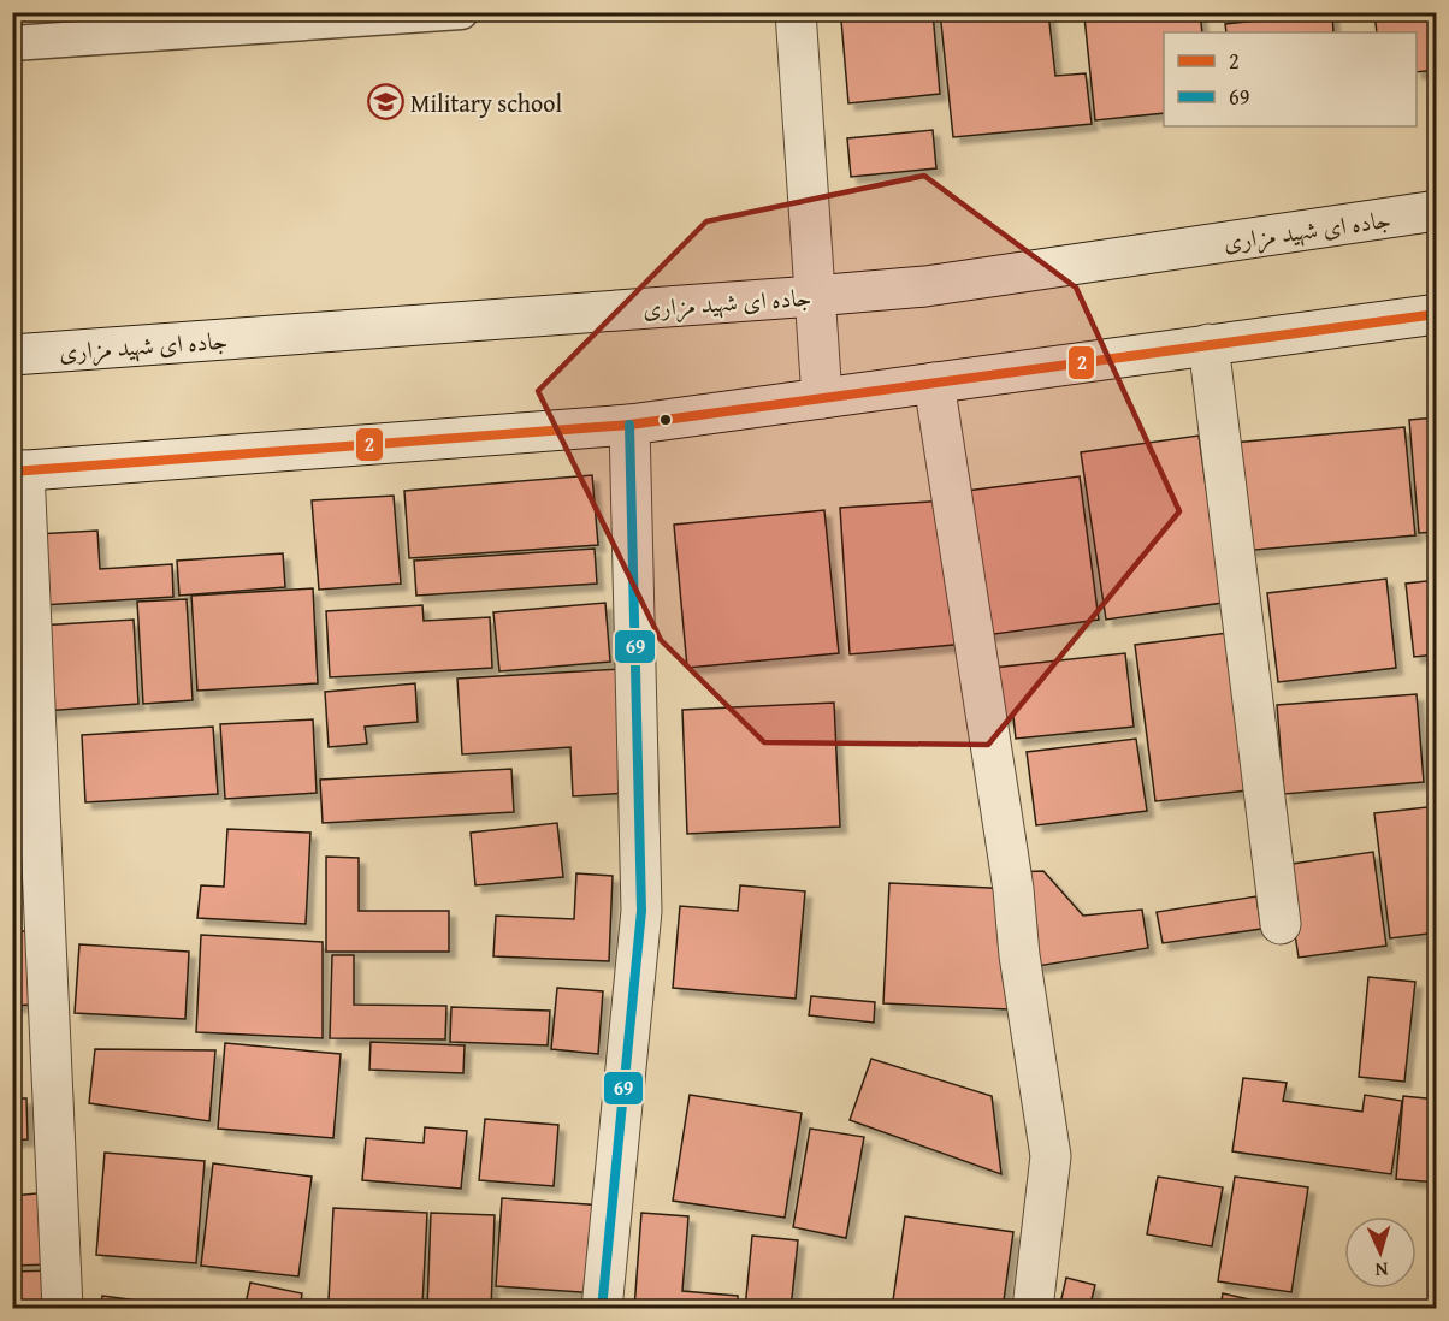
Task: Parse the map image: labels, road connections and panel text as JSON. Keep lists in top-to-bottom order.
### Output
{
  "streets": {
    "street": ["جاده ای شهید مزاری"]
  },
  "places": {
    "school or university": ["Military school"]
  },
  "lines": ["transit line 2", "transit line 69"],
  "legend": ["2", "69"],
  "north": "bottom"
}
